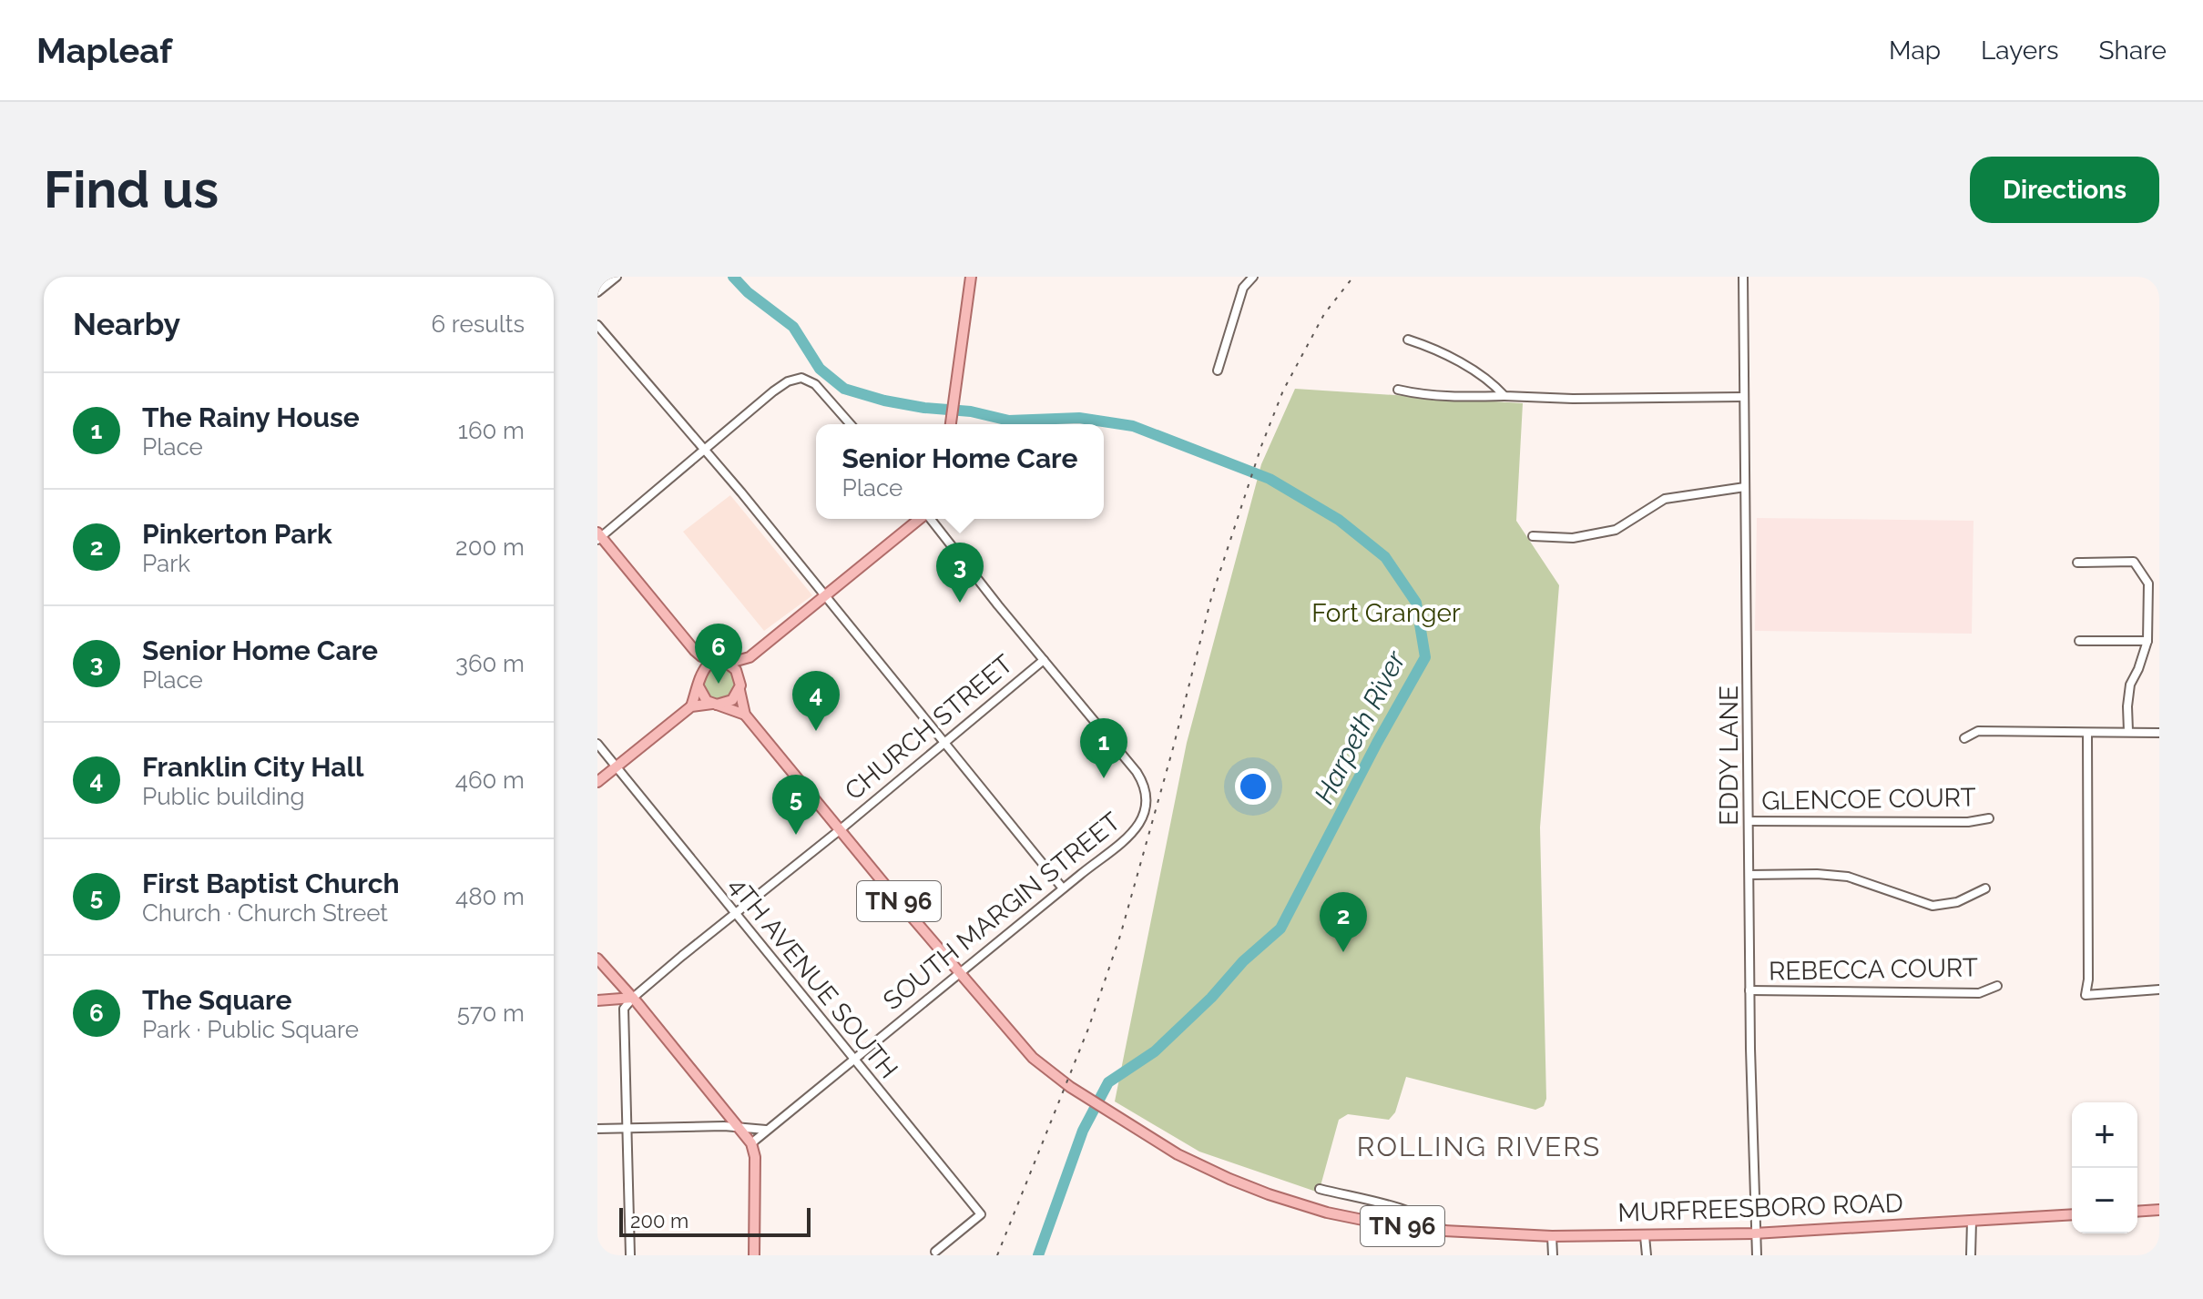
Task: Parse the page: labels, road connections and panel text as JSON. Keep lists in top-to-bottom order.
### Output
{
  "streets": {
    "main road": ["TN 96", "MURFREESBORO ROAD"],
    "street": [
      "CHURCH STREET",
      "EDDY LANE",
      "GLENCOE COURT",
      "SOUTH MARGIN STREET",
      "REBECCA COURT",
      "4TH AVENUE SOUTH"
    ]
  },
  "crossings": [
    ["CHURCH STREET", "TN 96"],
    ["CHURCH STREET", "SOUTH MARGIN STREET"],
    ["CHURCH STREET", "4TH AVENUE SOUTH"],
    ["EDDY LANE", "GLENCOE COURT"],
    ["EDDY LANE", "REBECCA COURT"],
    ["EDDY LANE", "MURFREESBORO ROAD"],
    ["TN 96", "SOUTH MARGIN STREET"],
    ["TN 96", "MURFREESBORO ROAD"],
    ["SOUTH MARGIN STREET", "4TH AVENUE SOUTH"],
    ["SOUTH MARGIN STREET", "MURFREESBORO ROAD"]
  ],
  "districts": ["ROLLING RIVERS"],
  "water": ["Harpeth River"],
  "parks": ["Fort Granger"],
  "scale_bar": "200 m",
  "page": {
    "header": "Mapleaf",
    "nav": ["Map", "Layers", "Share"],
    "buttons": "Directions",
    "title": "Find us",
    "heading": ["Nearby", "6 results"],
    "list": [
      {
        "mark": "1",
        "name": "The Rainy House",
        "note": "Place",
        "value": "160 m"
      },
      {
        "mark": "2",
        "name": "Pinkerton Park",
        "note": "Park",
        "value": "200 m"
      },
      {
        "mark": "3",
        "name": "Senior Home Care",
        "note": "Place",
        "value": "360 m"
      },
      {
        "mark": "4",
        "name": "Franklin City Hall",
        "note": "Public building",
        "value": "460 m"
      },
      {
        "mark": "5",
        "name": "First Baptist Church",
        "note": "Church · Church Street",
        "value": "480 m"
      },
      {
        "mark": "6",
        "name": "The Square",
        "note": "Park · Public Square",
        "value": "570 m"
      }
    ],
    "popup": ["Senior Home Care", "Place"],
    "pins": [
      "3",
      "6",
      "4",
      "1",
      "5",
      "2"
    ],
    "map_buttons": ["+", "−"],
    "scale": "200 m"
  }
}
